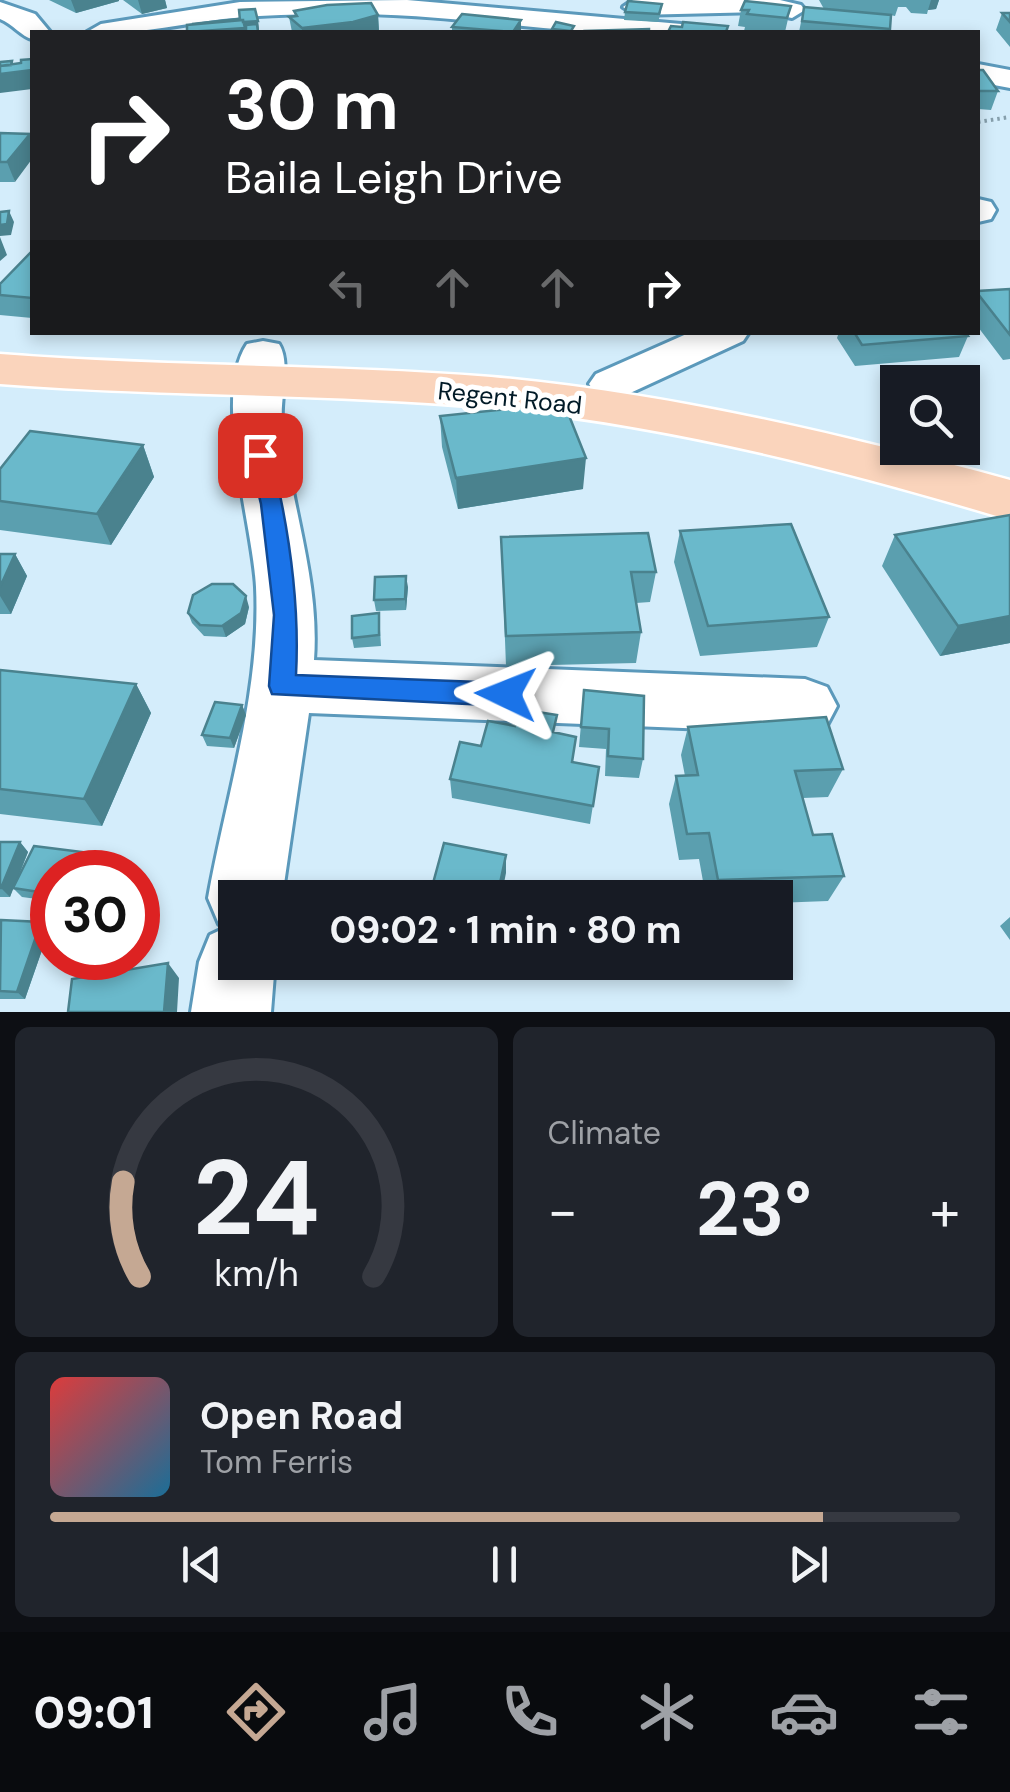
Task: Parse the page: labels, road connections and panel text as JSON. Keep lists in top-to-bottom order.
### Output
{
  "streets": {
    "main road": ["Regent Road"]
  },
  "page": {
    "turn": ["30 m", "Baila Leigh Drive"],
    "limit": "30",
    "trip": "09:02 · 1 min · 80 m",
    "tile": "Climate",
    "heat": ["−", "23°", "+"],
    "song": ["Open Road", "Tom Ferris"],
    "tabs": "09:01",
    "gauge": ["24", "km/h"]
  }
}
